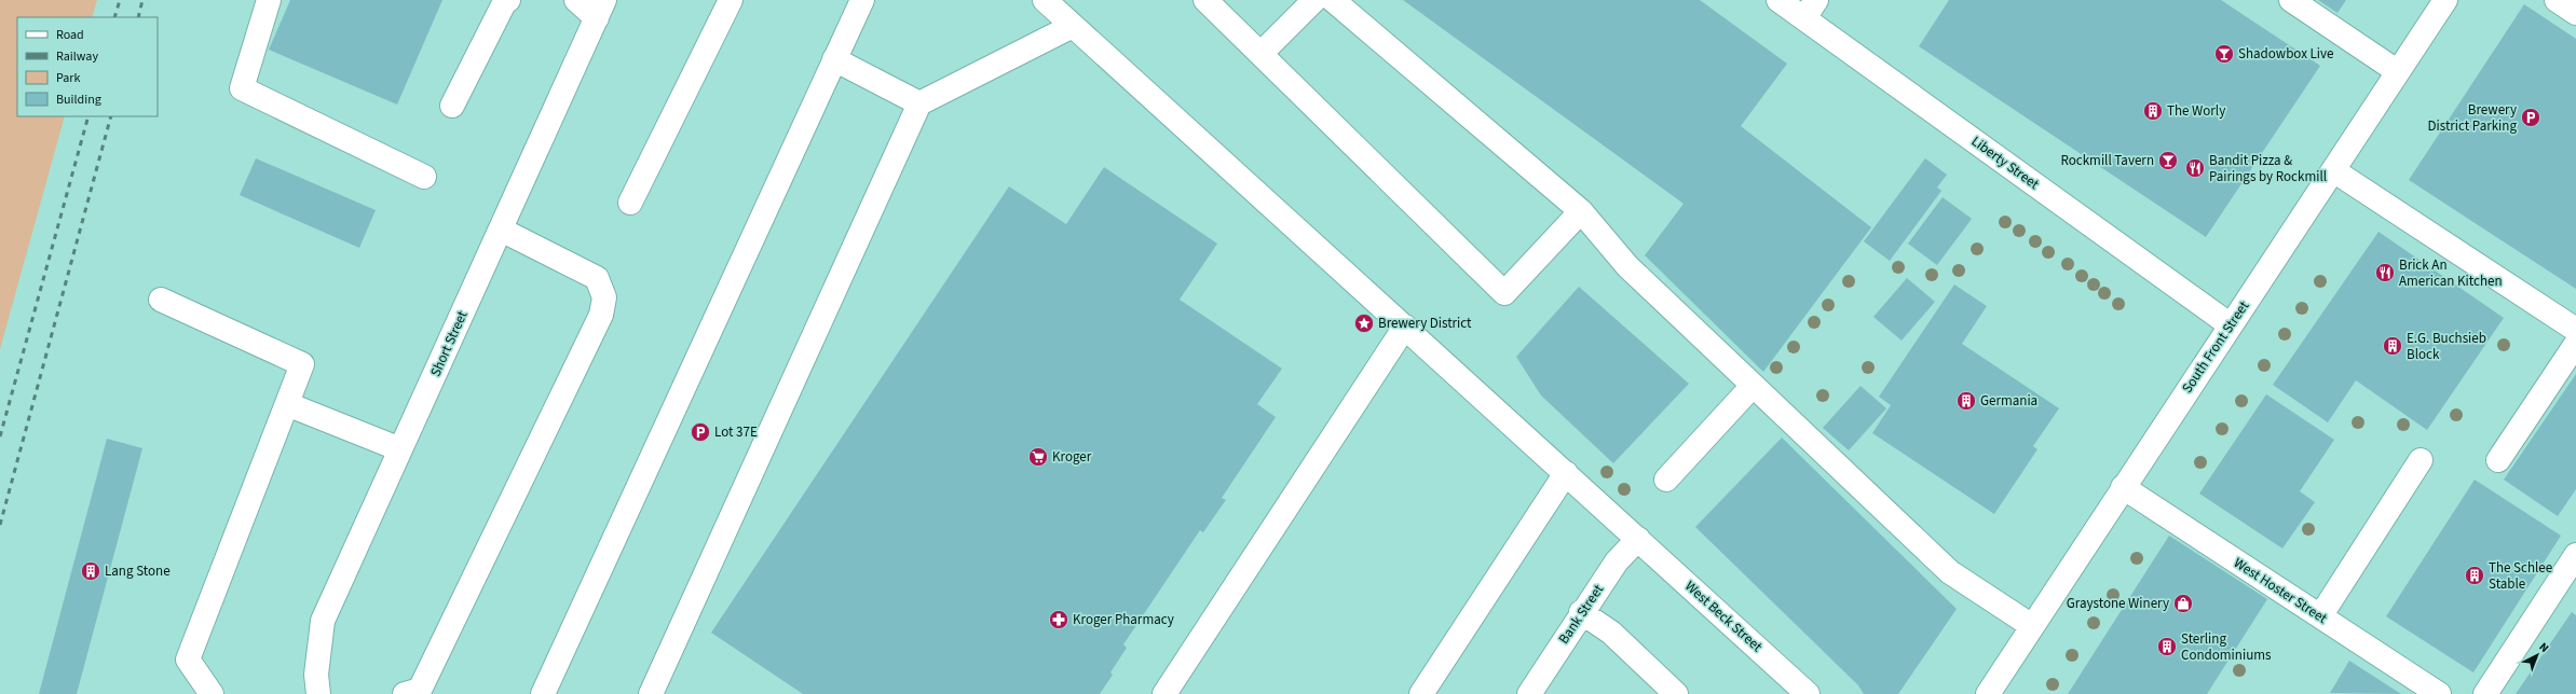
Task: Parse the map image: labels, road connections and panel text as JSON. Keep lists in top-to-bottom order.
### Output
{
  "streets": {
    "street": [
      "Liberty Street",
      "Short Street",
      "South Front Street",
      "West Hoster Street",
      "Bank Street",
      "West Beck Street"
    ]
  },
  "crossings": [
    ["Liberty Street", "South Front Street"],
    ["South Front Street", "West Hoster Street"],
    ["Bank Street", "West Beck Street"]
  ],
  "places": {
    "bar": ["Shadowbox Live", "Rockmill Tavern"],
    "building": [
      "The Worly",
      "E.G. Buchsieb Block",
      "Germania",
      "Lang Stone",
      "The Schlee Stable",
      "Sterling Condominiums"
    ],
    "parking": ["Brewery District Parking", "Lot 37E"],
    "restaurant": ["Bandit Pizza & Pairings by Rockmill", "Brick An American Kitchen"],
    "place": ["Brewery District"],
    "supermarket": ["Kroger"],
    "shop": ["Graystone Winery"],
    "pharmacy": ["Kroger Pharmacy"]
  },
  "legend": [
    "Road",
    "Railway",
    "Park",
    "Building"
  ],
  "north": "top right"
}
